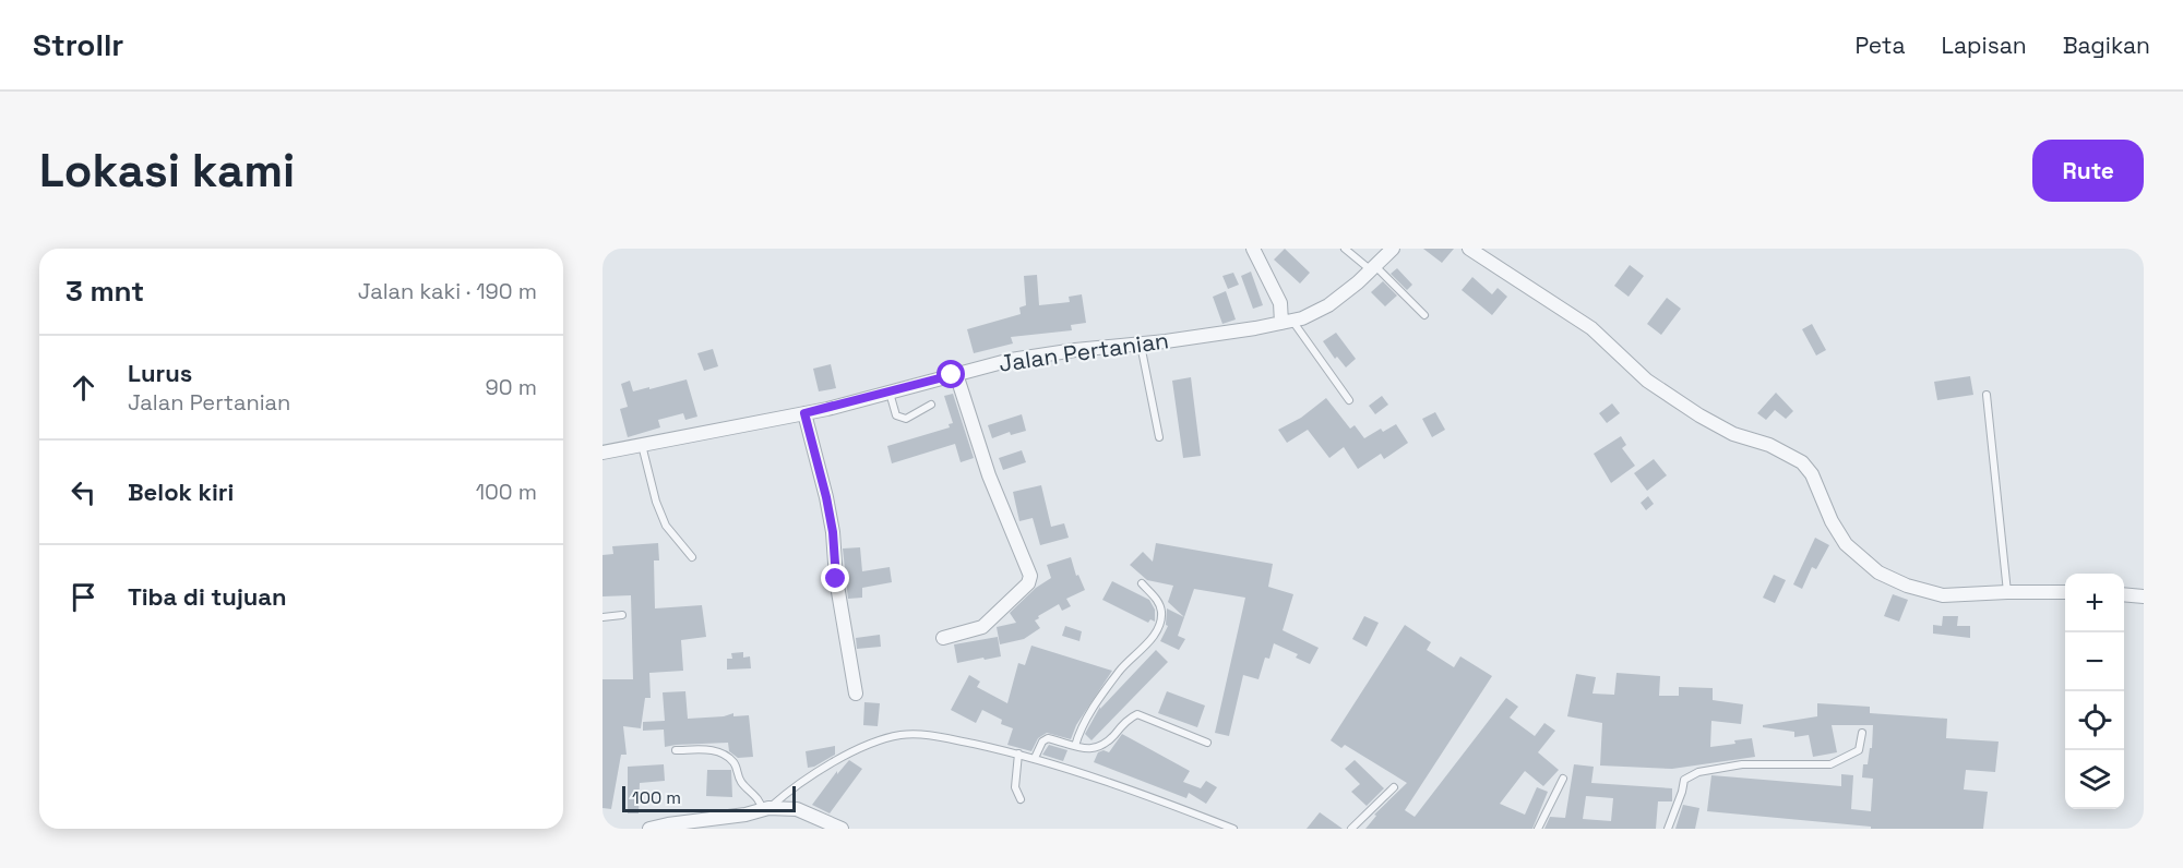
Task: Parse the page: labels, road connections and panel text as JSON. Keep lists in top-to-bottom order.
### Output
{
  "streets": {
    "street": ["Jalan Pertanian"]
  },
  "scale_bar": "100 m",
  "page": {
    "header": "Strollr",
    "nav": ["Peta", "Lapisan", "Bagikan"],
    "buttons": "Rute",
    "title": "Lokasi kami",
    "heading": ["3 mnt", "Jalan kaki · 190 m"],
    "list": [
      ["Lurus", "Jalan Pertanian", "90 m"],
      ["Belok kiri", "100 m"],
      "Tiba di tujuan"
    ],
    "map_buttons": ["+", "−"],
    "scale": "100 m"
  }
}
